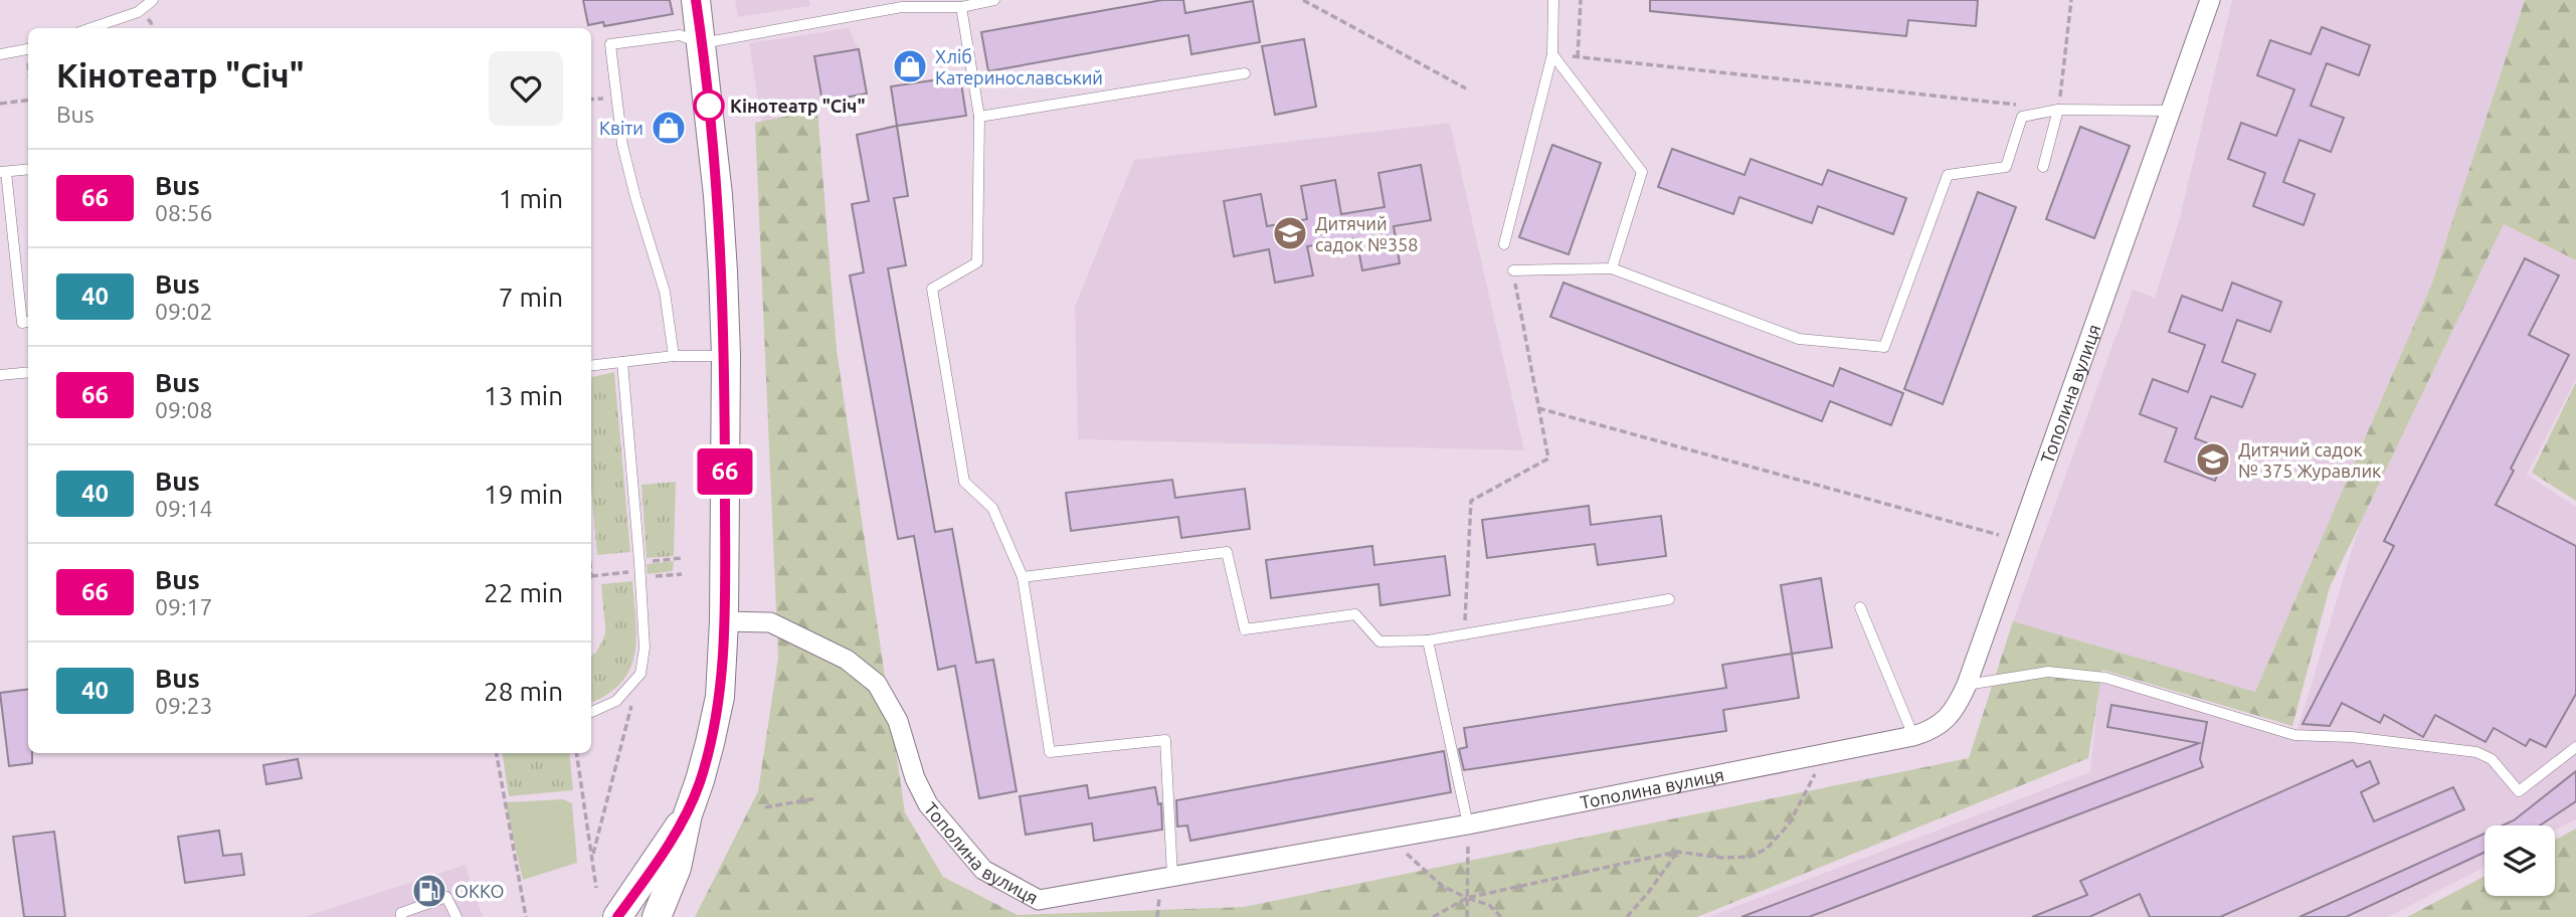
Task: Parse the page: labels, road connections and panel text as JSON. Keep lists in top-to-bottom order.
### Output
{
  "streets": {
    "street": ["Тополина вулиця"]
  },
  "places": {
    "shop": ["Хліб Катеринославський", "Квіти"],
    "other": ["Кінотеатр \"Січ\""],
    "school or university": ["Дитячий садок №358", "Дитячий садок № 375 Журавлик"],
    "fuel station": ["ОККО"]
  },
  "lines": ["bus line 66"],
  "page": {
    "on_map": "66",
    "heading": ["Кінотеатр \"Січ\"", "Bus"],
    "list": [
      {
        "mark": "66",
        "name": "Bus",
        "note": "08:56",
        "value": "1 min"
      },
      {
        "mark": "40",
        "name": "Bus",
        "note": "09:02",
        "value": "7 min"
      },
      {
        "mark": "66",
        "name": "Bus",
        "note": "09:08",
        "value": "13 min"
      },
      {
        "mark": "40",
        "name": "Bus",
        "note": "09:14",
        "value": "19 min"
      },
      {
        "mark": "66",
        "name": "Bus",
        "note": "09:17",
        "value": "22 min"
      },
      {
        "mark": "40",
        "name": "Bus",
        "note": "09:23",
        "value": "28 min"
      }
    ]
  }
}
